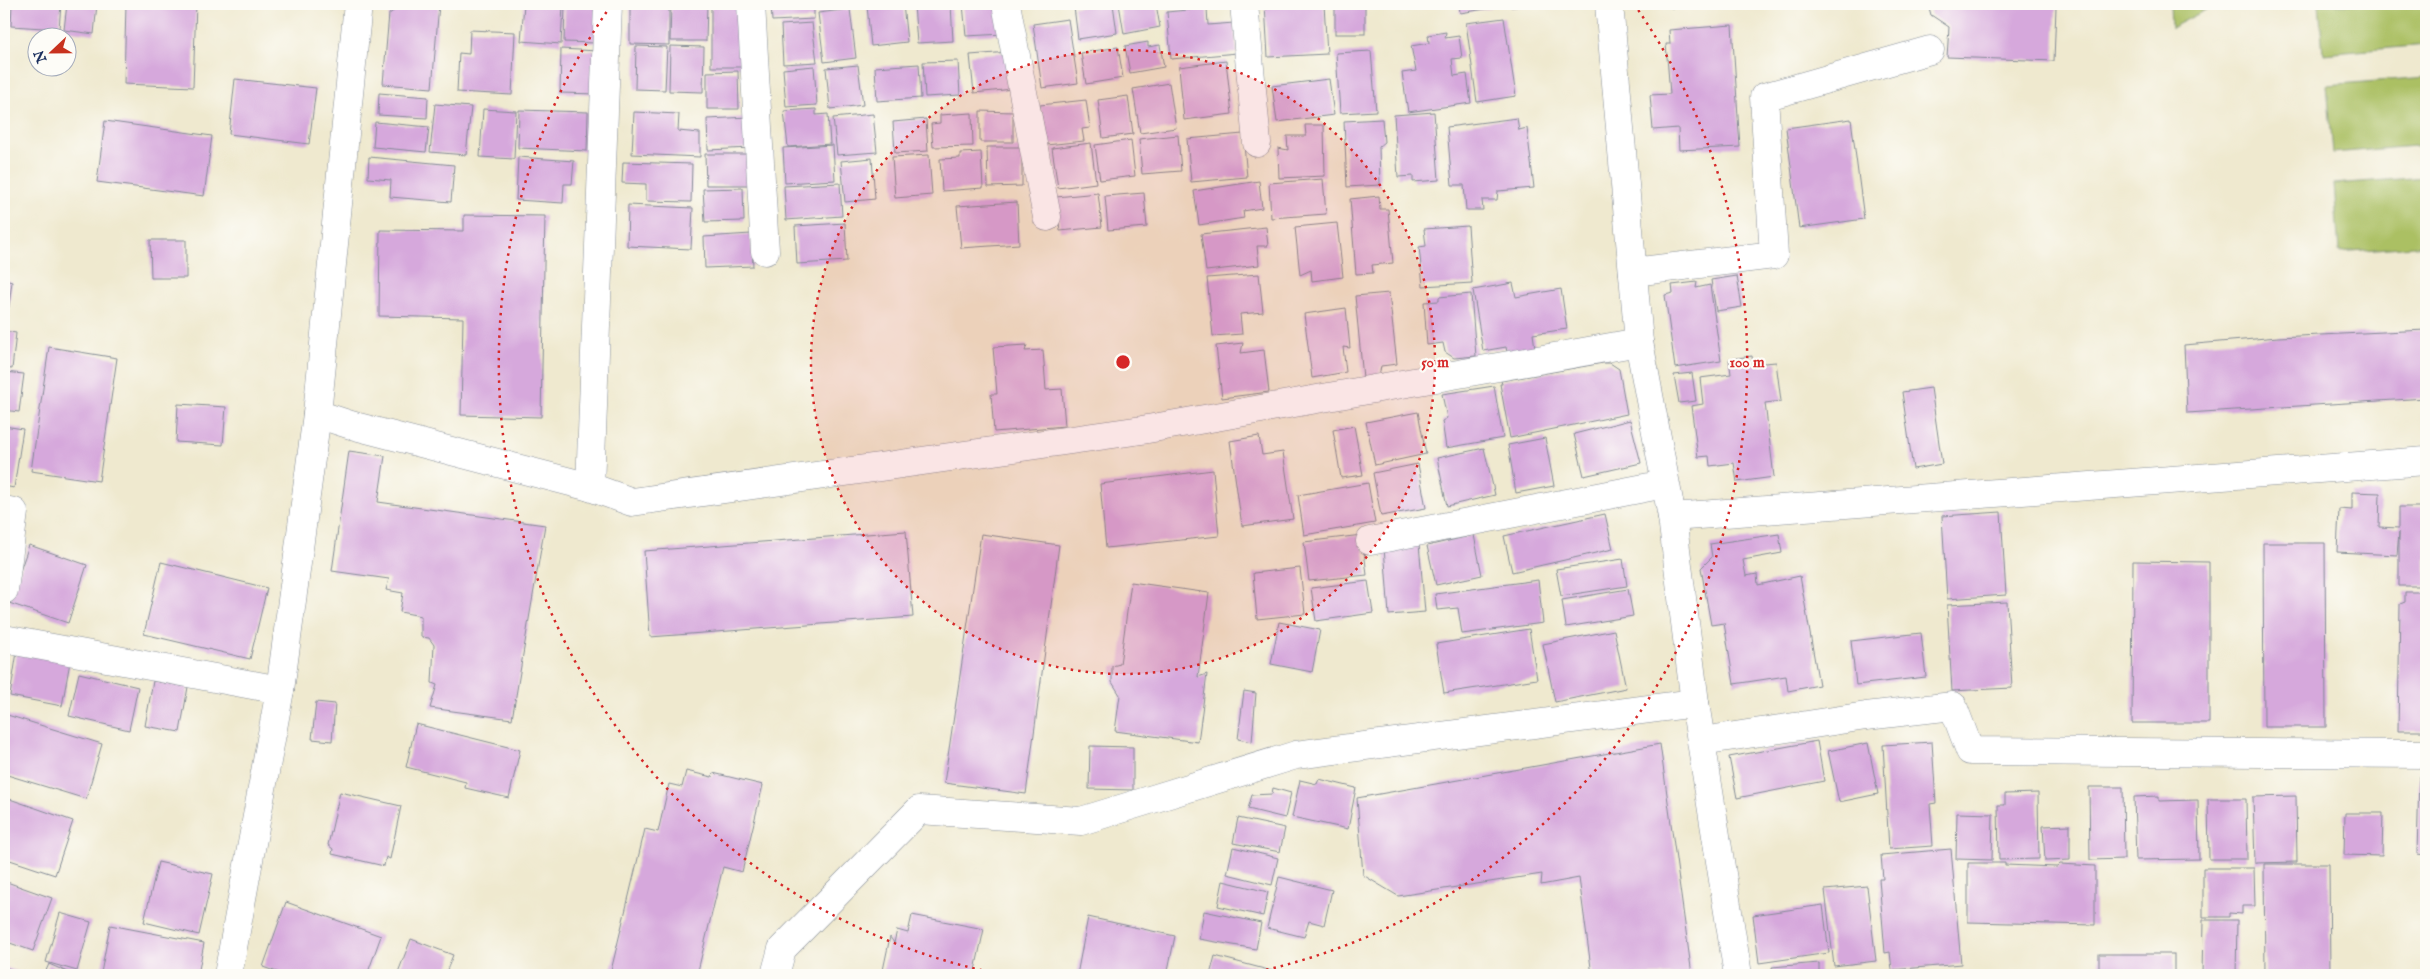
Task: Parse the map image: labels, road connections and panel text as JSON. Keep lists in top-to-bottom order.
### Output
{
  "north": "left",
  "rings": ["50 m", "100 m"]
}
